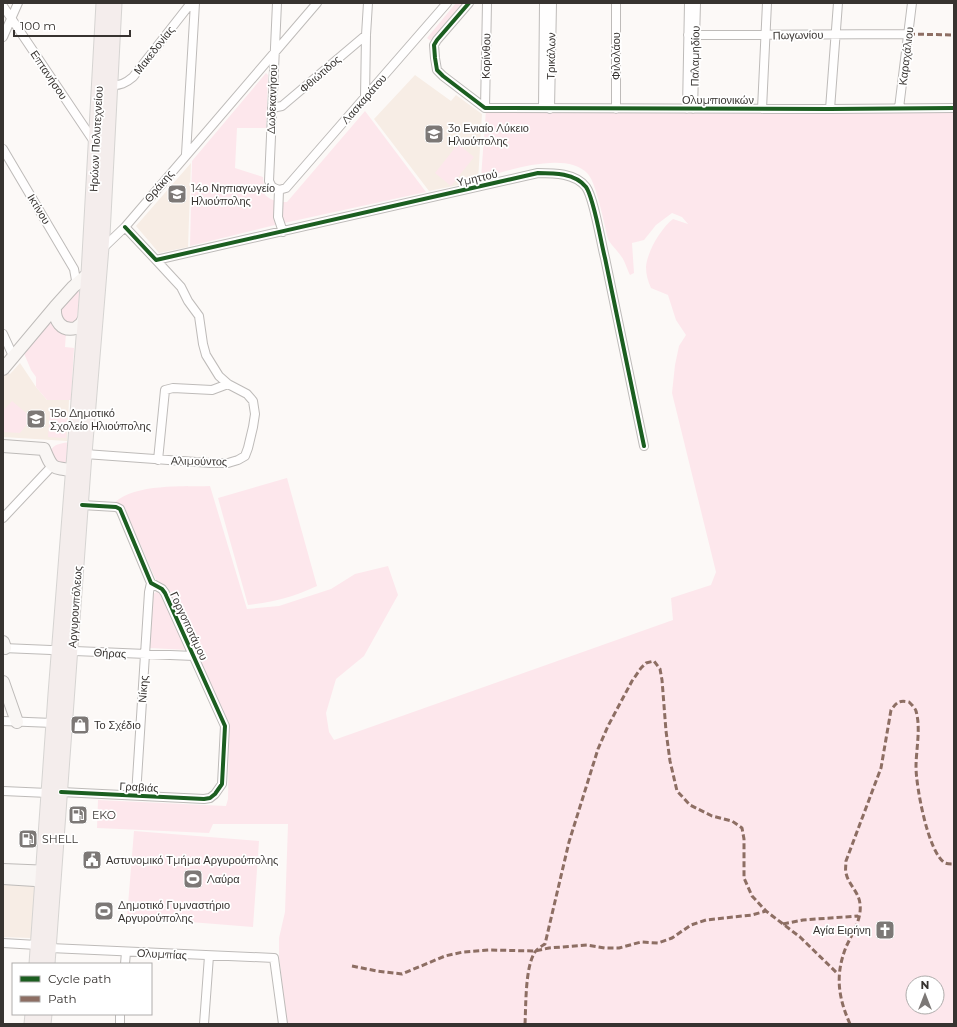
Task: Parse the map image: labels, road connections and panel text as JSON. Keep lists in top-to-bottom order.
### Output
{
  "streets": {
    "main road": ["Ηρώων Πολυτεχνείου", "Αργυρουπόλεως"],
    "street": [
      "Πωγωνίου",
      "Μακεδονίας",
      "Κορίνθου",
      "Τρικάλων",
      "Φιλολάου",
      "Παλαμηδίου",
      "Καραχάλιου",
      "Φθιώτιδος",
      "Επτανήσου",
      "Δωδεκανήσου",
      "Λασκαράτου",
      "Ολυμπιονικών",
      "Υμηττού",
      "Θράκης",
      "Ικτίνου",
      "Αλιμούντος",
      "Γοργοποτάμου",
      "Θήρας",
      "Νίκης",
      "Γραβιάς",
      "Ολυμπίας"
    ]
  },
  "crossings": [
    ["Πωγωνίου", "Παλαμηδίου"],
    ["Πωγωνίου", "Καραχάλιου"],
    ["Μακεδονίας", "Ηρώων Πολυτεχνείου"],
    ["Κορίνθου", "Ολυμπιονικών"],
    ["Τρικάλων", "Ολυμπιονικών"],
    ["Φιλολάου", "Ολυμπιονικών"],
    ["Παλαμηδίου", "Ολυμπιονικών"],
    ["Καραχάλιου", "Ολυμπιονικών"],
    ["Φθιώτιδος", "Δωδεκανήσου"],
    ["Επτανήσου", "Ηρώων Πολυτεχνείου"],
    ["Δωδεκανήσου", "Λασκαράτου"],
    ["Δωδεκανήσου", "Θράκης"],
    ["Ηρώων Πολυτεχνείου", "Θράκης"],
    ["Ηρώων Πολυτεχνείου", "Αργυρουπόλεως"],
    ["Υμηττού", "Αλιμούντος"],
    ["Θράκης", "Αργυρουπόλεως"],
    ["Αλιμούντος", "Αργυρουπόλεως"],
    ["Αργυρουπόλεως", "Γοργοποτάμου"],
    ["Αργυρουπόλεως", "Θήρας"],
    ["Αργυρουπόλεως", "Γραβιάς"],
    ["Αργυρουπόλεως", "Ολυμπίας"],
    ["Γοργοποτάμου", "Θήρας"],
    ["Γοργοποτάμου", "Νίκης"],
    ["Γοργοποτάμου", "Γραβιάς"],
    ["Θήρας", "Νίκης"],
    ["Νίκης", "Γραβιάς"]
  ],
  "places": {
    "school or university": ["3ο Ενιαίο Λύκειο Ηλιούπολης", "14ο Νηπιαγωγείο Ηλιούπολης", "15ο Δημοτικό Σχολείο Ηλιούπολης"],
    "shop": ["Το Σχέδιο"],
    "fuel station": ["EKO", "SHELL"],
    "public building": ["Αστυνομικό Τμήμα Αργυρούπολης"],
    "sports": ["Λαύρα", "Δημοτικό Γυμναστήριο Αργυρούπολης"],
    "church": ["Αγία Ειρήνη"]
  },
  "legend": ["Cycle path", "Path"],
  "scale_bar": "100 m",
  "north": "top"
}
